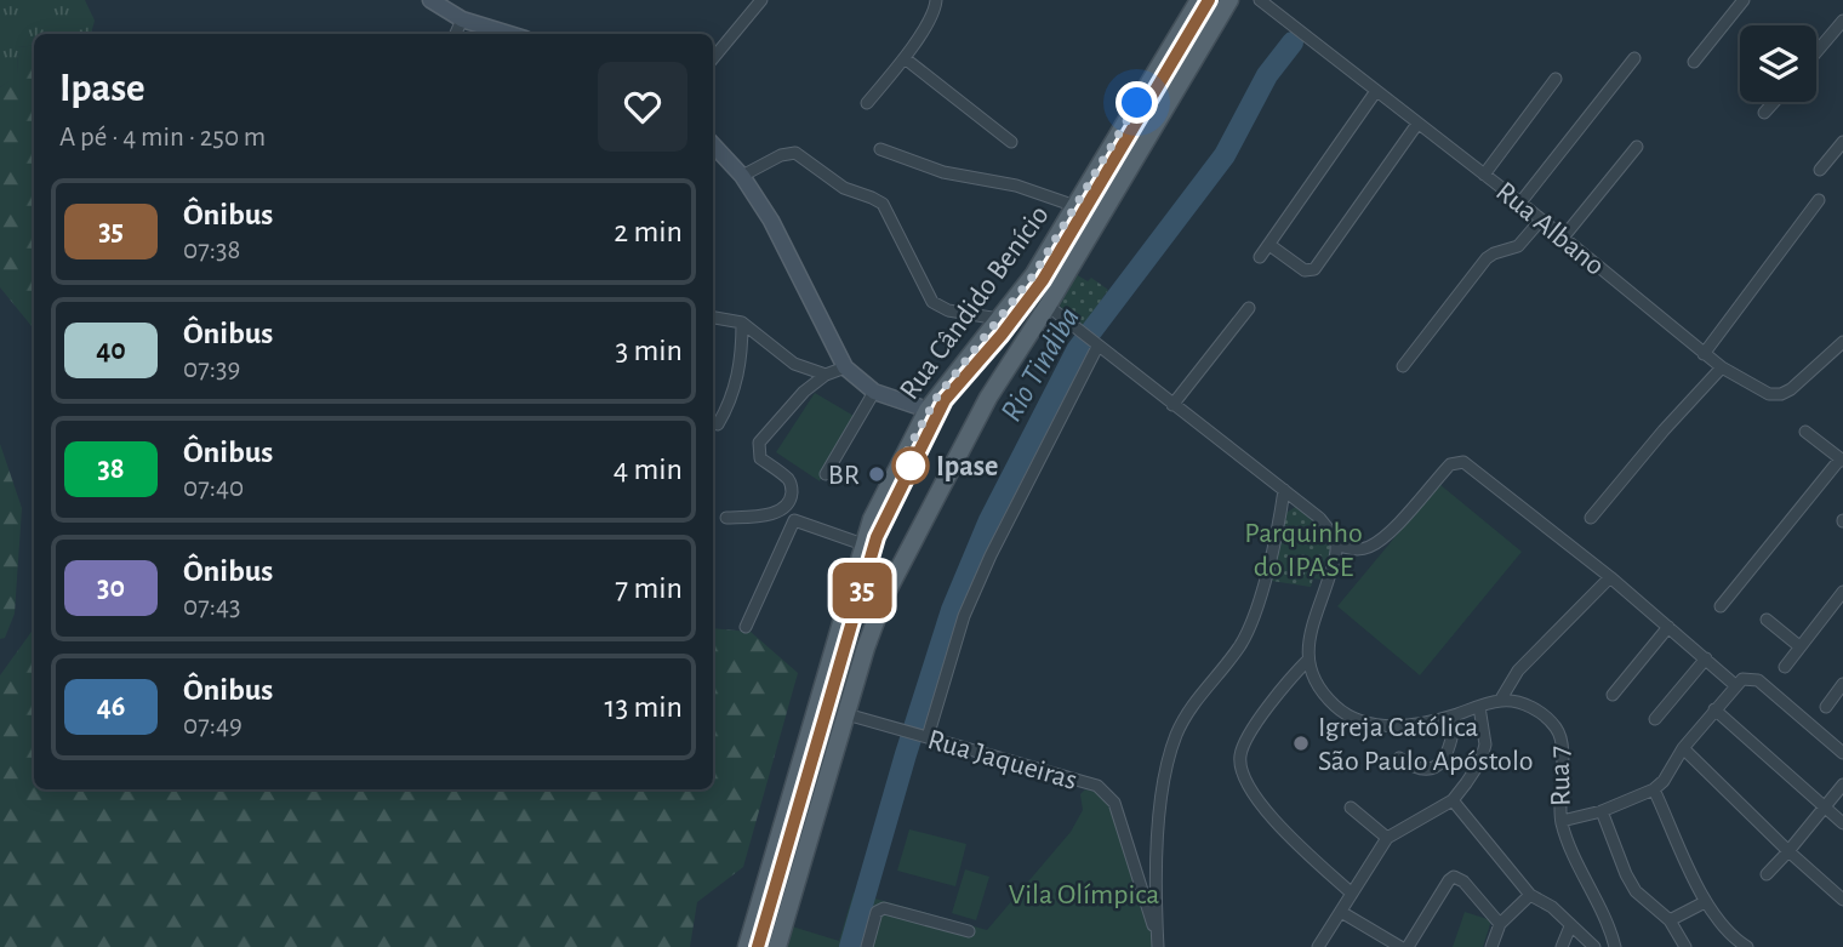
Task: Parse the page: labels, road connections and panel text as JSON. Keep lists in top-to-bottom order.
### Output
{
  "streets": {
    "main road": ["Rua Cândido Benício"],
    "street": ["Rua Albano", "Rua Jaqueiras", "Rua 7"]
  },
  "crossings": [
    ["Rua Cândido Benício", "Rua Jaqueiras"]
  ],
  "water": ["Rio Tindiba"],
  "parks": ["Parquinho do IPASE", "Vila Olímpica"],
  "places": ["Ipase", "BR", "Igreja Católica São Paulo Apóstolo"],
  "lines": ["bus line 35"],
  "page": {
    "on_map": "35",
    "heading": ["Ipase", "A pé · 4 min · 250 m"],
    "list": [
      {
        "mark": "35",
        "name": "Ônibus",
        "note": "07:38",
        "value": "2 min"
      },
      {
        "mark": "40",
        "name": "Ônibus",
        "note": "07:39",
        "value": "3 min"
      },
      {
        "mark": "38",
        "name": "Ônibus",
        "note": "07:40",
        "value": "4 min"
      },
      {
        "mark": "30",
        "name": "Ônibus",
        "note": "07:43",
        "value": "7 min"
      },
      {
        "mark": "46",
        "name": "Ônibus",
        "note": "07:49",
        "value": "13 min"
      }
    ]
  }
}
